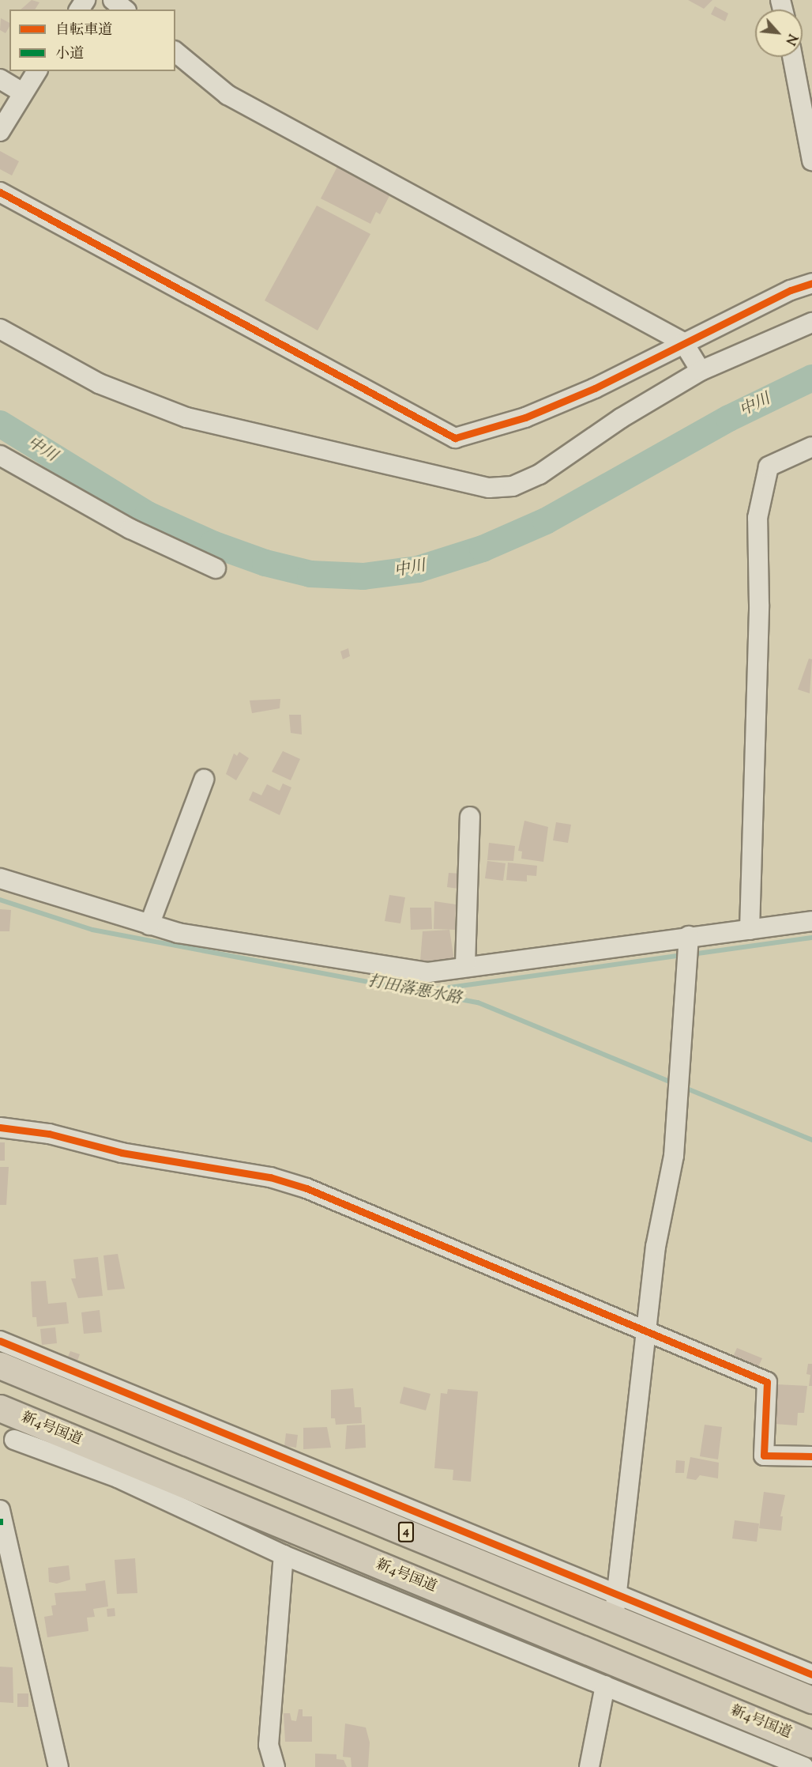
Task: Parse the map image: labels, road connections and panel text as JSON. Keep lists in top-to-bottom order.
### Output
{
  "streets": {
    "highway": ["新4号国道", "4"]
  },
  "water": ["中川", "打田落悪水路"],
  "legend": ["自転車道", "小道"],
  "north": "bottom right"
}
